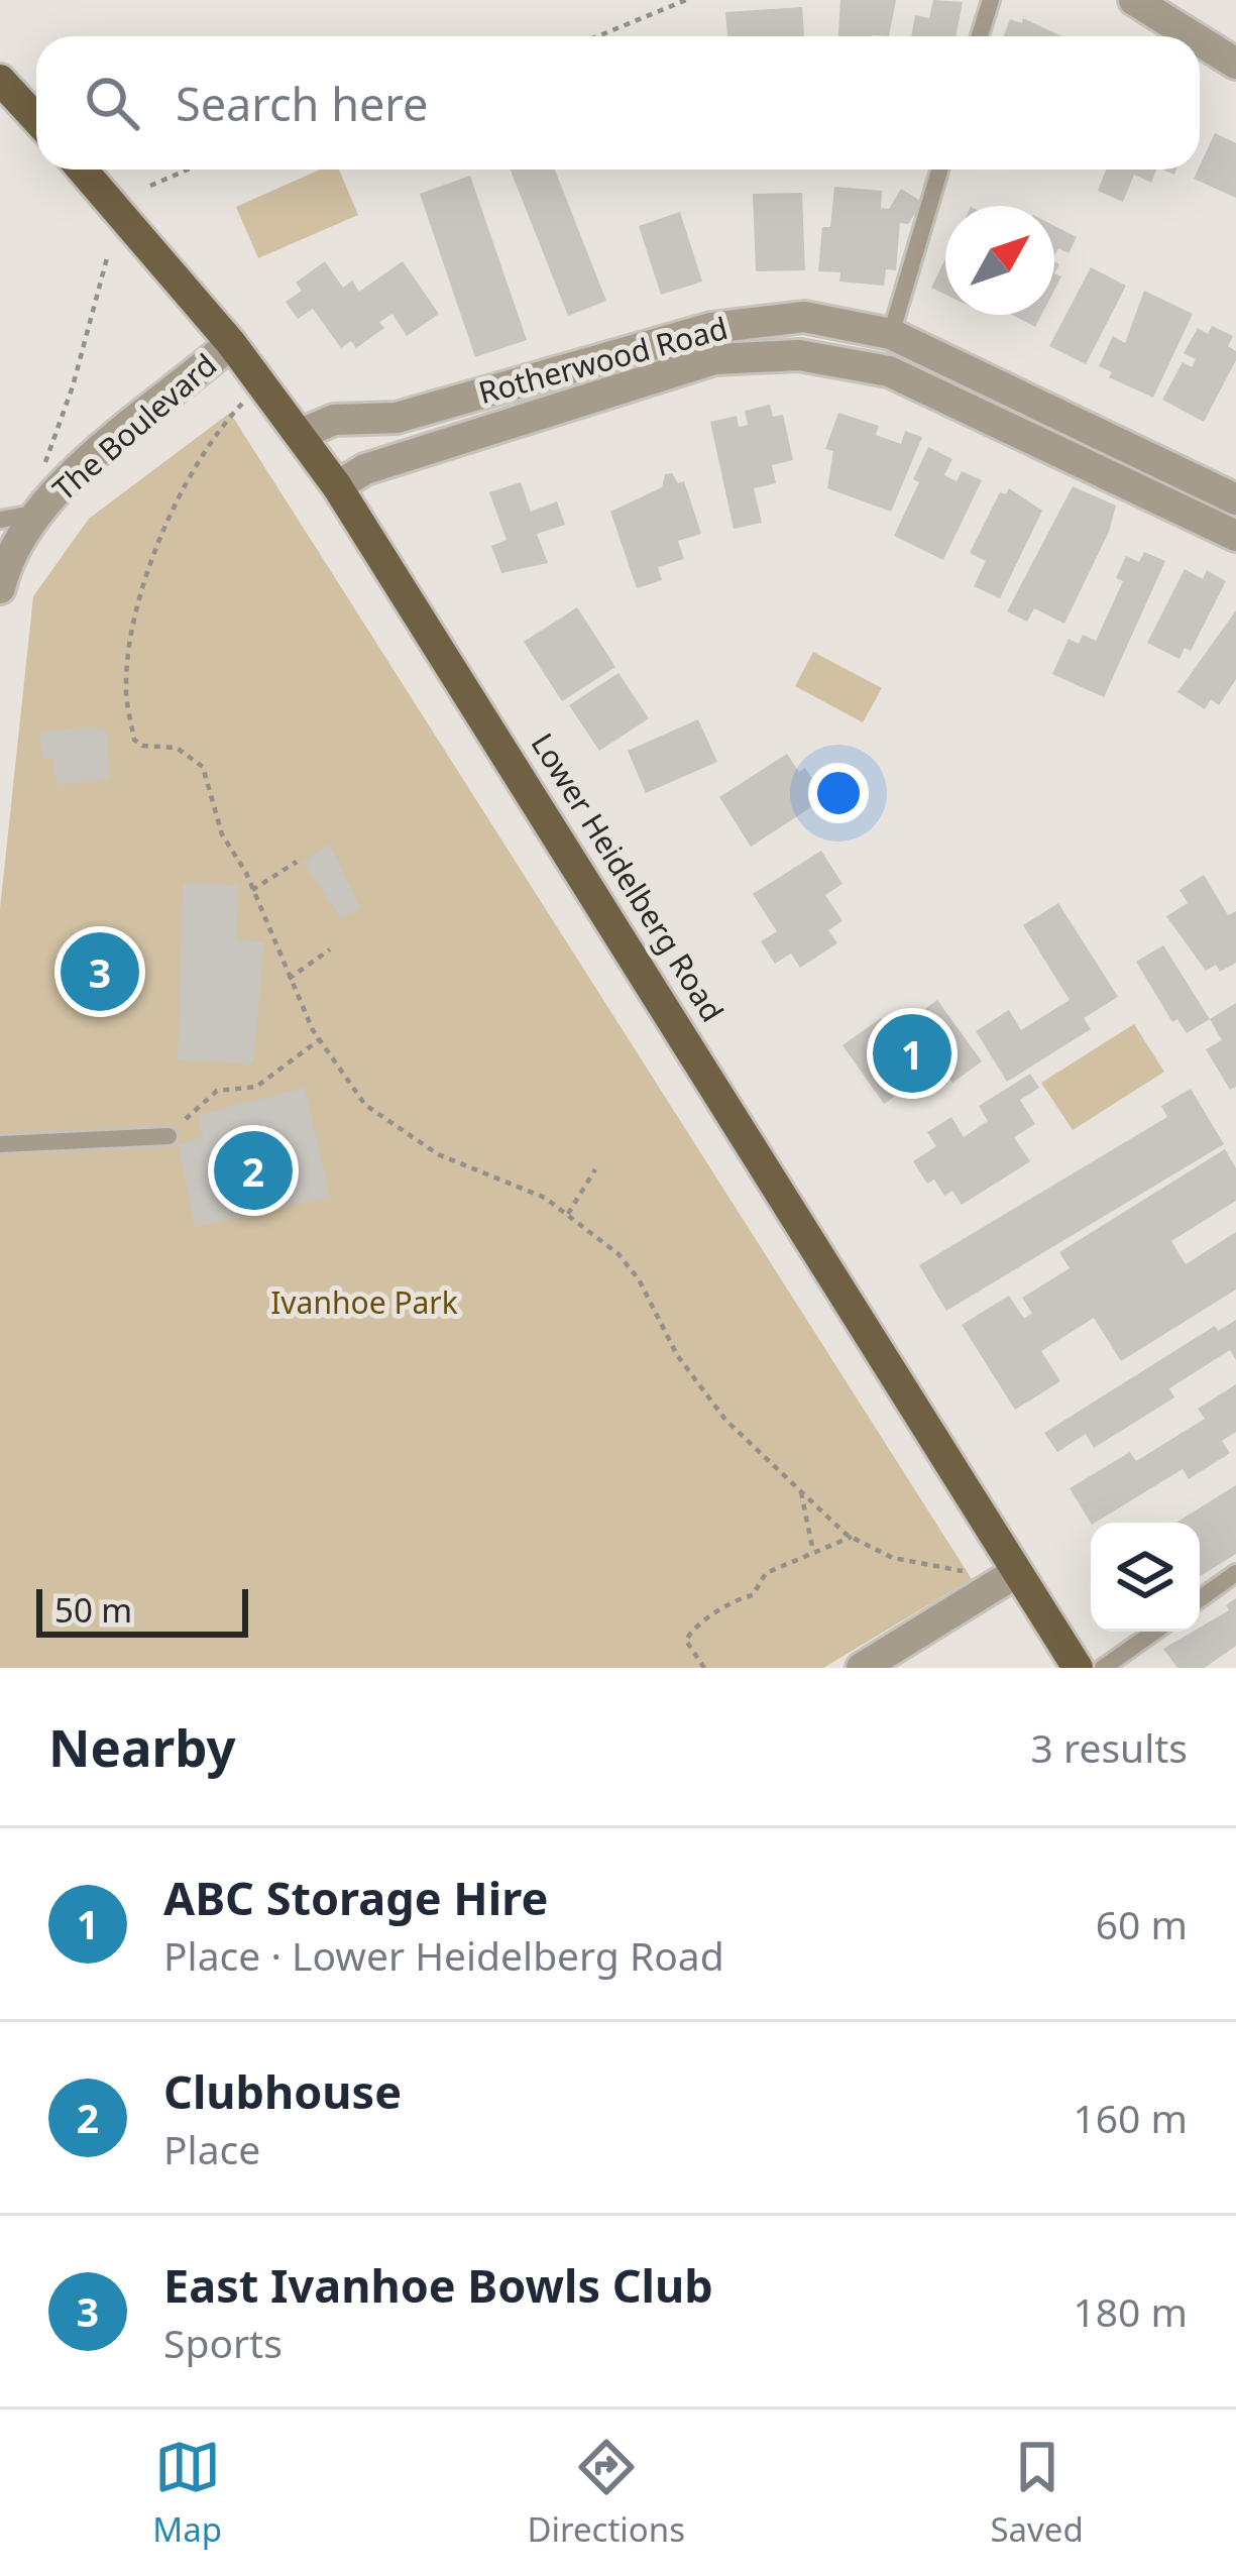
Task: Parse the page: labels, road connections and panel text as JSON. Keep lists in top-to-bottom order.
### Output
{
  "streets": {
    "main road": ["Lower Heidelberg Road"],
    "street": ["Rotherwood Road", "The Boulevard"]
  },
  "crossings": [
    ["Rotherwood Road", "Lower Heidelberg Road"],
    ["The Boulevard", "Lower Heidelberg Road"]
  ],
  "parks": ["Ivanhoe Park"],
  "scale_bar": "50 m",
  "north": "top right",
  "page": {
    "search": "Search here",
    "pins": ["3", "1", "2"],
    "scale": "50 m",
    "heading": ["Nearby", "3 results"],
    "list": [
      {
        "mark": "1",
        "name": "ABC Storage Hire",
        "note": "Place · Lower Heidelberg Road",
        "value": "60 m"
      },
      {
        "mark": "2",
        "name": "Clubhouse",
        "note": "Place",
        "value": "160 m"
      },
      {
        "mark": "3",
        "name": "East Ivanhoe Bowls Club",
        "note": "Sports",
        "value": "180 m"
      }
    ],
    "nav": ["Map", "Directions", "Saved"]
  }
}
